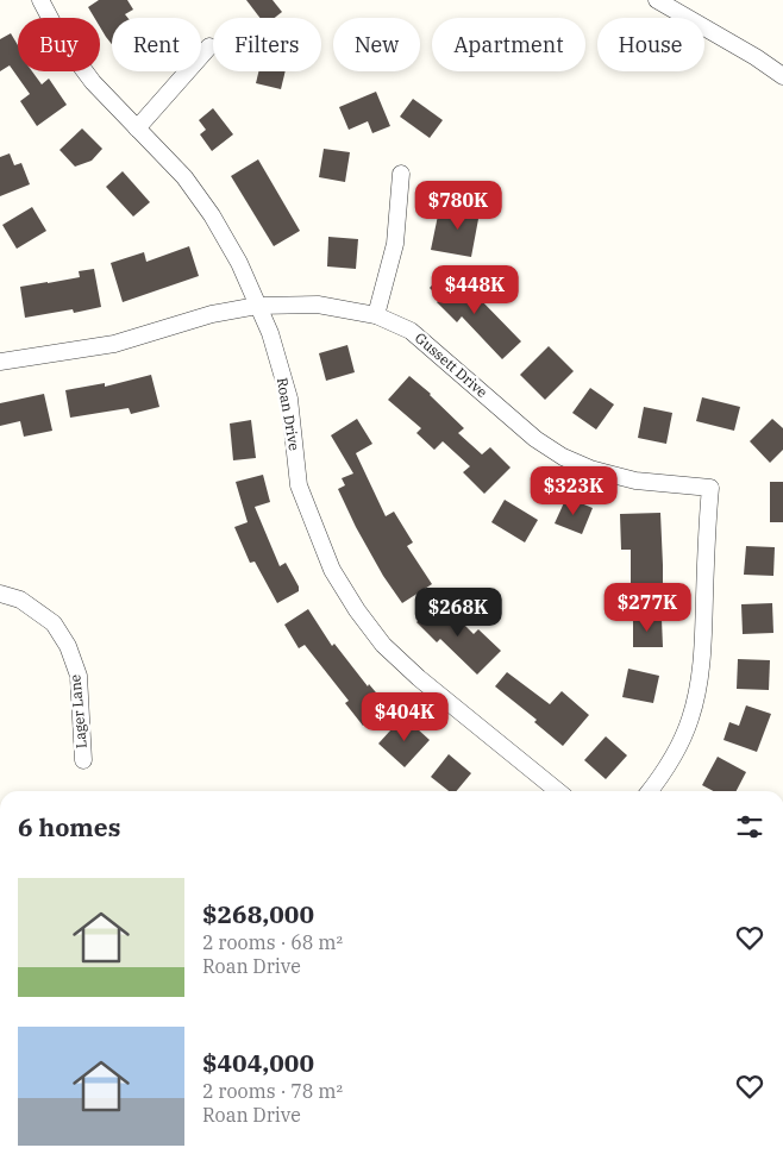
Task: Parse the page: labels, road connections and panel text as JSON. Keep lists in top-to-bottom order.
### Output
{
  "streets": {
    "street": ["Gussett Drive", "Roan Drive", "Lager Lane"]
  },
  "crossings": [
    ["Gussett Drive", "Roan Drive"]
  ],
  "page": {
    "chip": [
      "Buy",
      "Rent",
      "Filters",
      "New",
      "Apartment",
      "House"
    ],
    "price": [
      "$780K",
      "$448K",
      "$323K",
      "$277K",
      "$268K",
      "$404K"
    ],
    "heading": "6 homes",
    "list": [
      {
        "name": "$268,000",
        "note": "2 rooms · 68 m² · Roan Drive"
      },
      {
        "name": "$404,000",
        "note": "2 rooms · 78 m² · Roan Drive"
      }
    ]
  }
}
